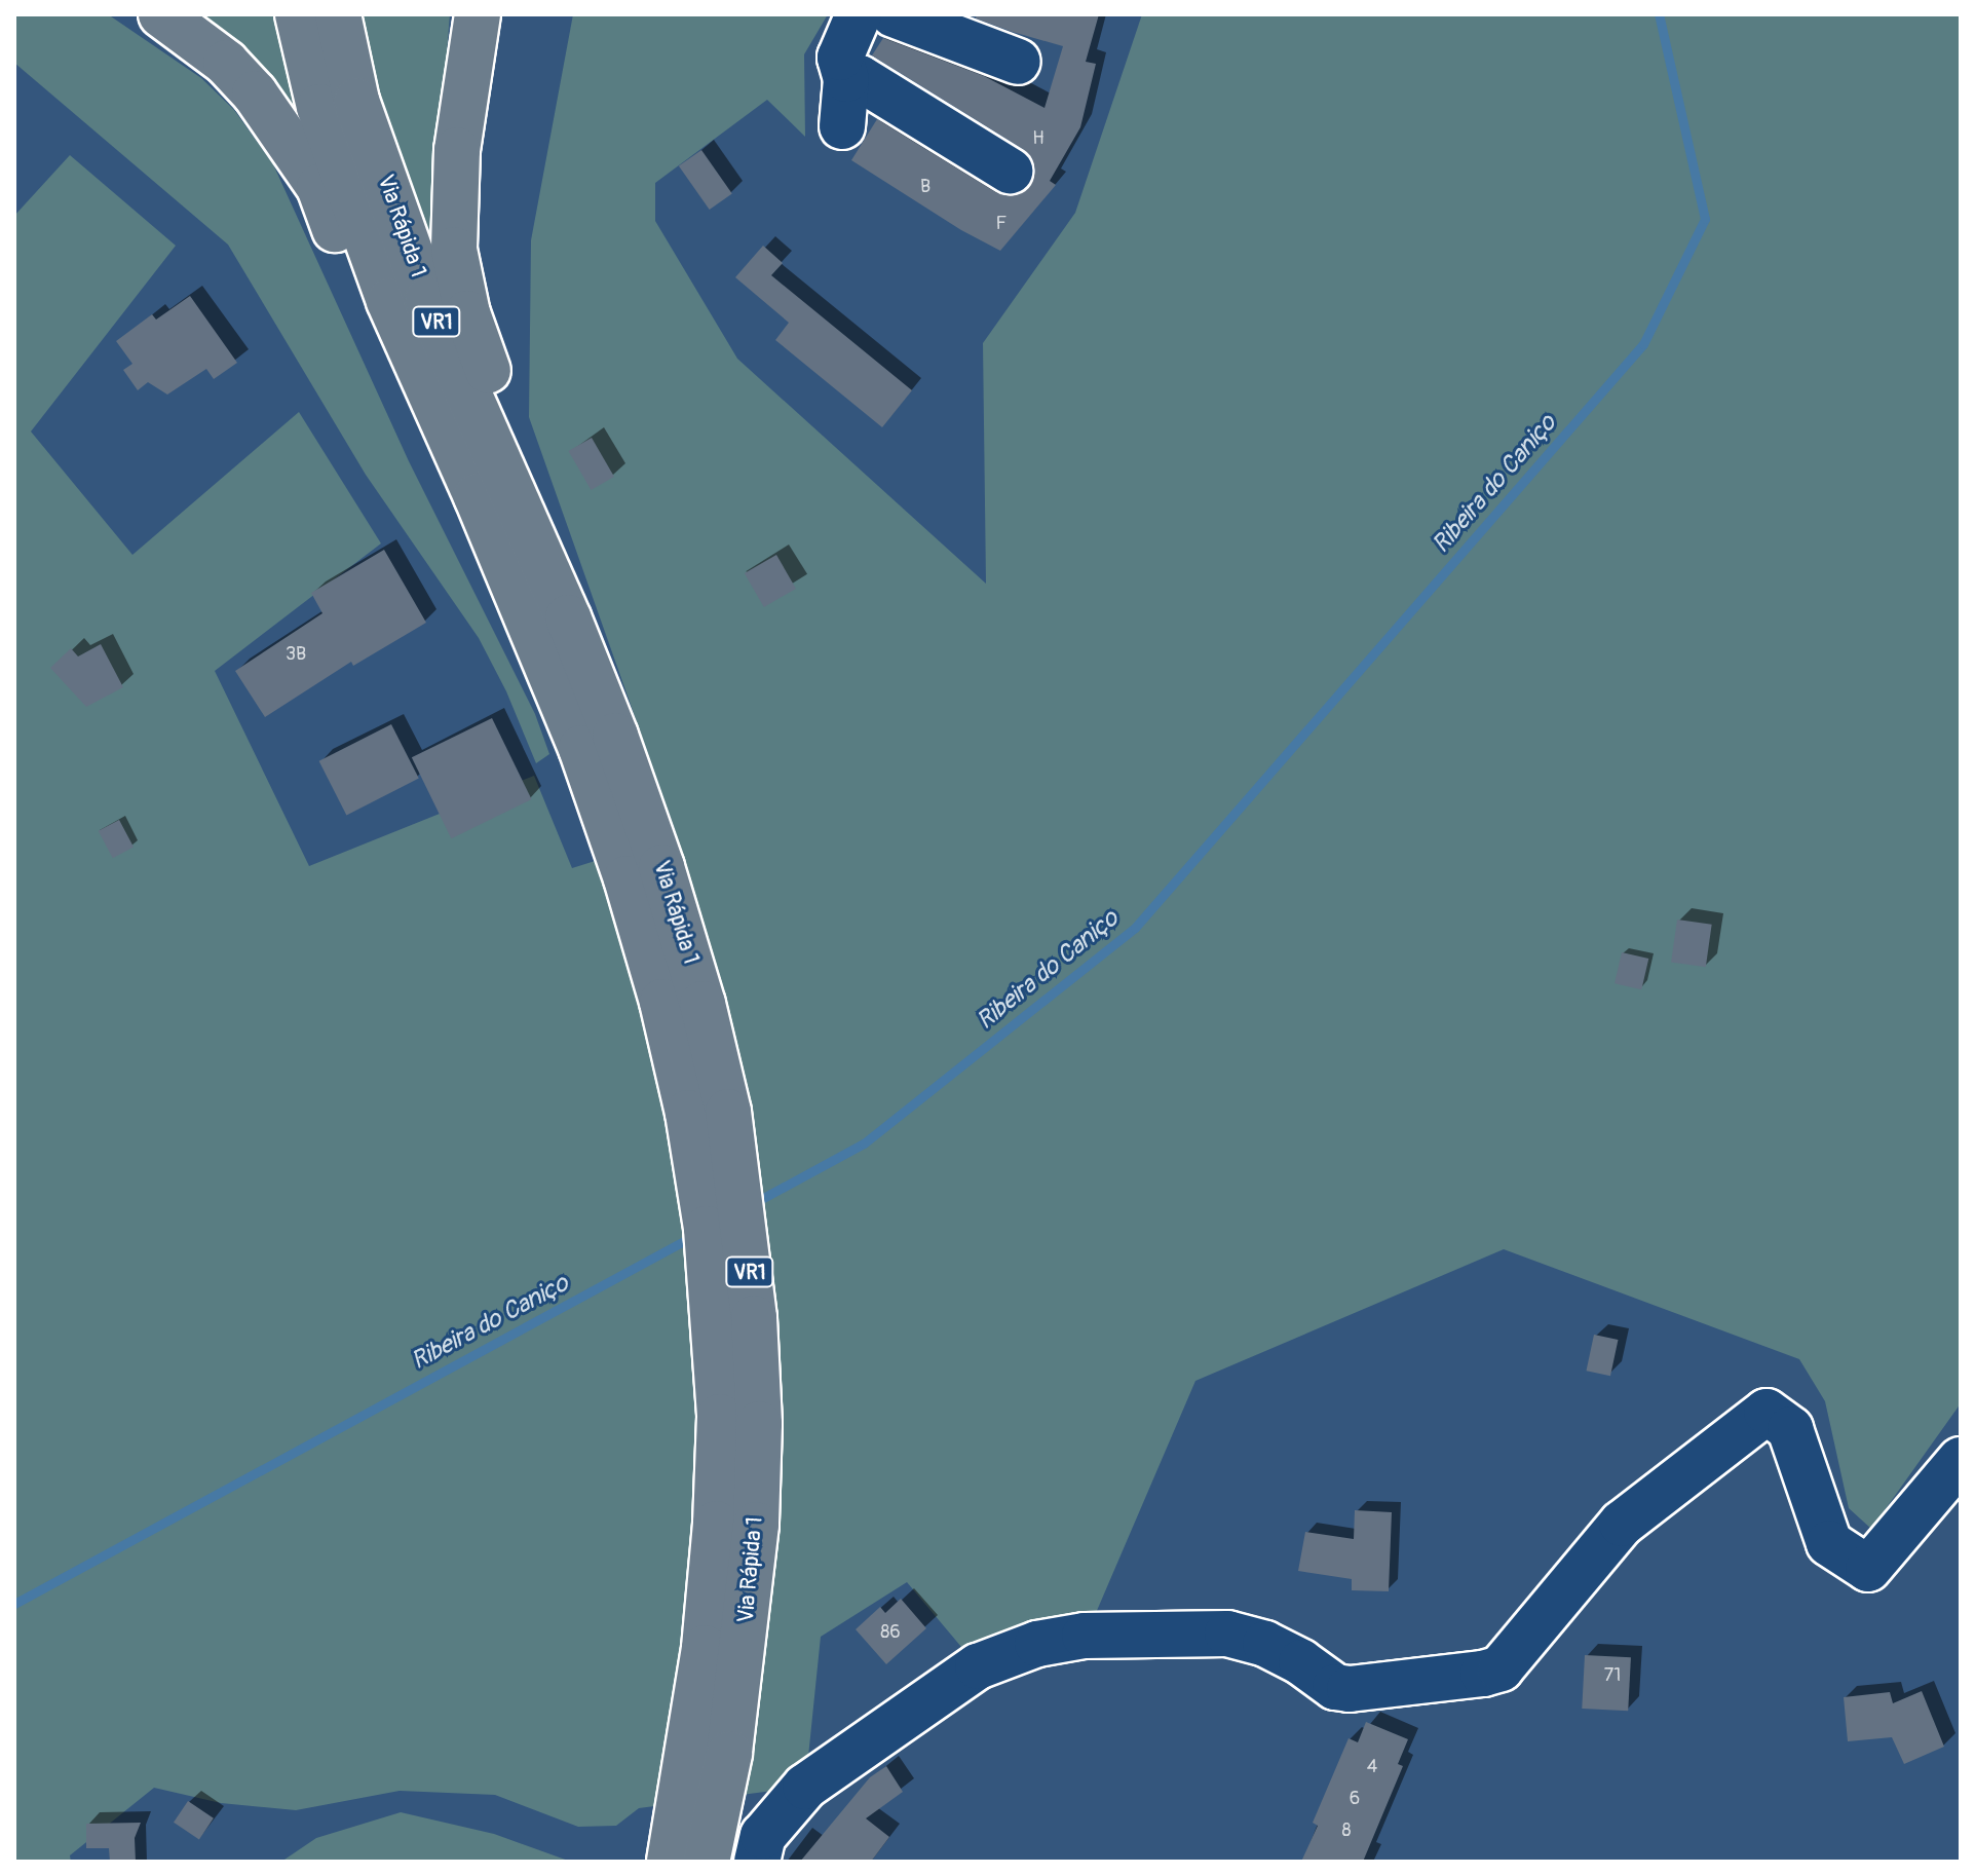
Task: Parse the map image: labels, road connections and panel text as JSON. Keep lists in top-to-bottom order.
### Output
{
  "streets": {
    "highway": ["Via Rápida 1", "VR1"]
  },
  "water": ["Ribeira do Caniço"],
  "house_numbers": [
    "H",
    "B",
    "F",
    "3B",
    "86",
    "71",
    "4",
    "6",
    "8"
  ]
}
